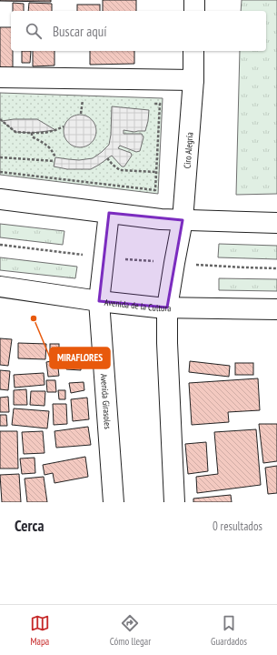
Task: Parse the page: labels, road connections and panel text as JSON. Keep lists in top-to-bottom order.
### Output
{
  "streets": {
    "main road": ["Ciro Alegría", "Avenida de la Cultura", "Avenida Girasoles"]
  },
  "crossings": [
    ["Avenida de la Cultura", "Avenida Girasoles"]
  ],
  "places": ["MIRAFLORES"],
  "page": {
    "search": "Buscar aquí",
    "heading": ["Cerca", "0 resultados"],
    "nav": ["Mapa", "Cómo llegar", "Guardados"]
  }
}
